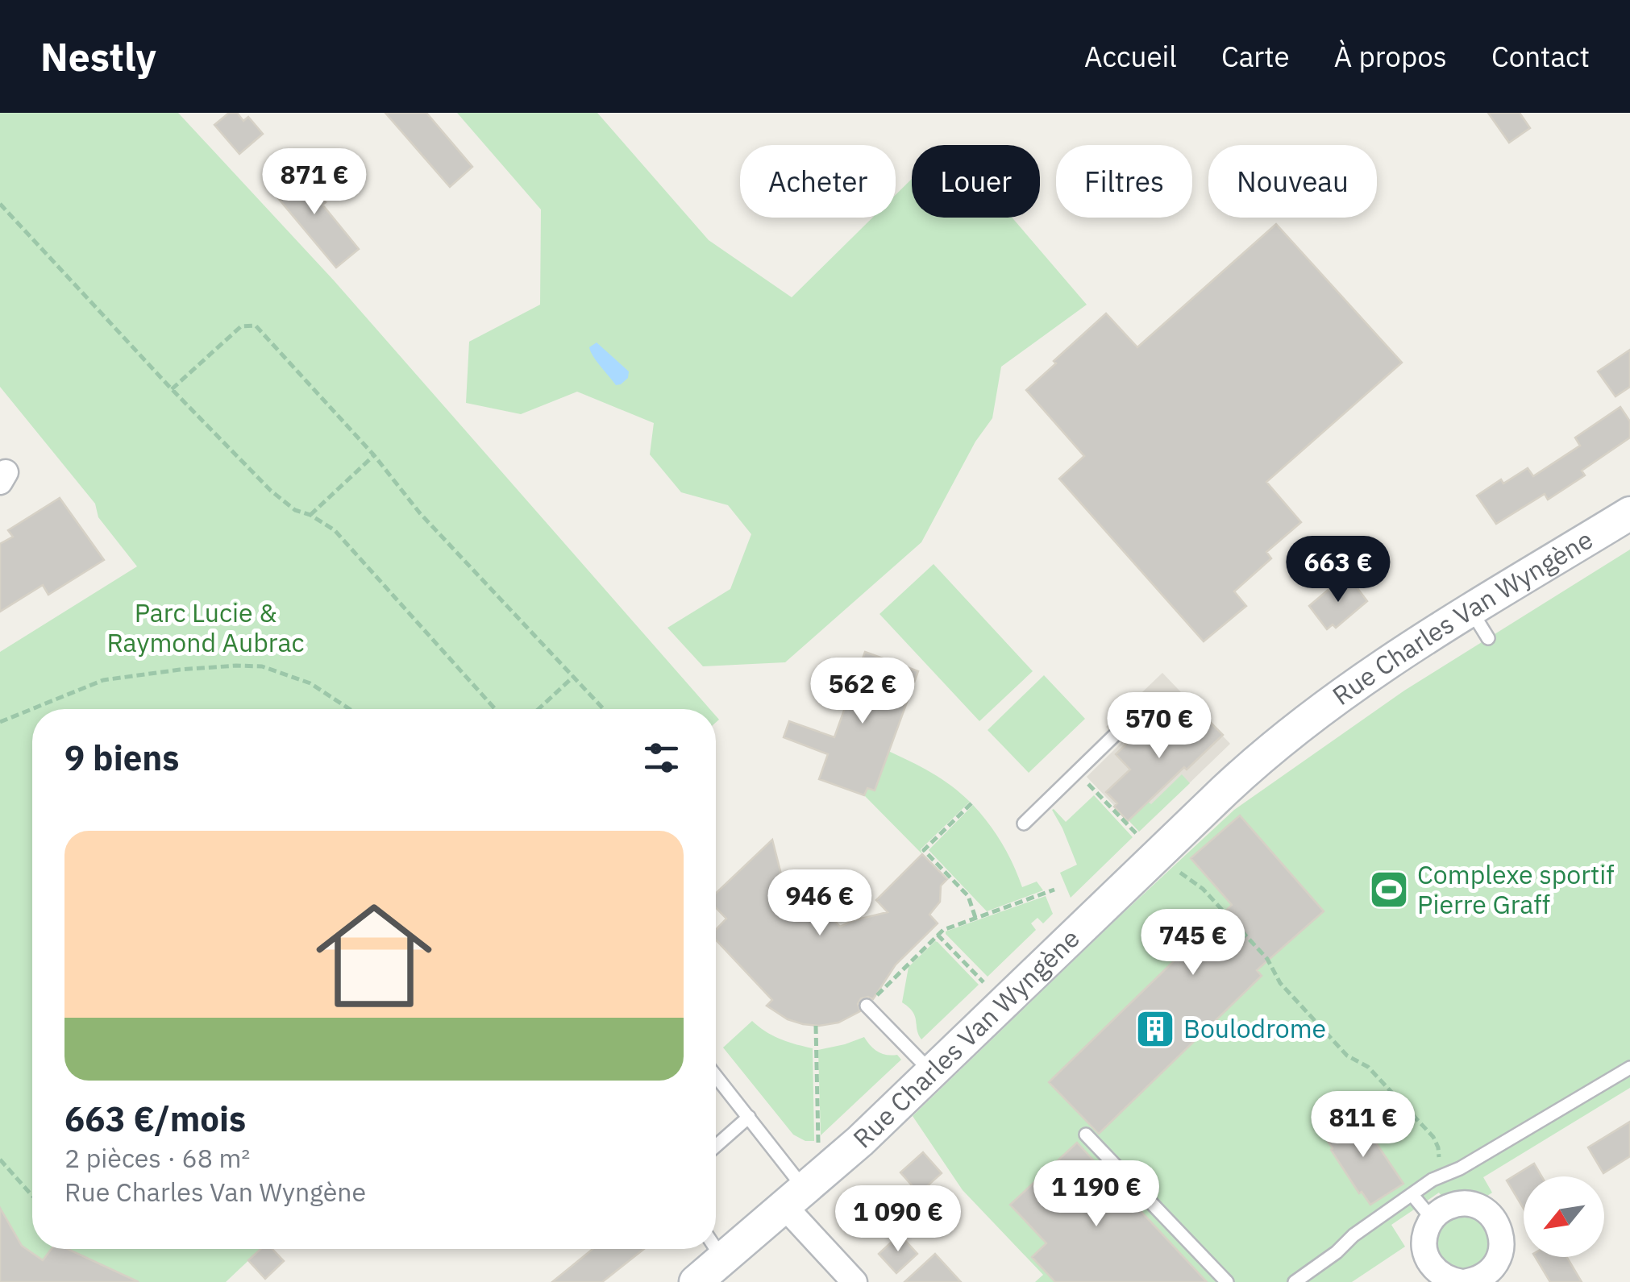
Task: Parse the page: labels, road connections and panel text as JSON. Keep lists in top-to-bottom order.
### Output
{
  "streets": {
    "street": ["Rue Charles Van Wyngène"]
  },
  "parks": ["Parc Lucie & Raymond Aubrac"],
  "places": {
    "sports": ["Complexe sportif Pierre Graff"],
    "building": ["Boulodrome"]
  },
  "north": "bottom left",
  "page": {
    "header": "Nestly",
    "nav": [
      "Accueil",
      "Carte",
      "À propos",
      "Contact"
    ],
    "chip": [
      "Acheter",
      "Louer",
      "Filtres",
      "Nouveau"
    ],
    "price": [
      "871 €",
      "663 €",
      "562 €",
      "570 €",
      "946 €",
      "745 €",
      "811 €",
      "1 190 €",
      "1 090 €"
    ],
    "heading": "9 biens",
    "list": [
      {
        "name": "663 €/mois",
        "note": "2 pièces · 68 m² · Rue Charles Van Wyngène"
      }
    ]
  }
}
